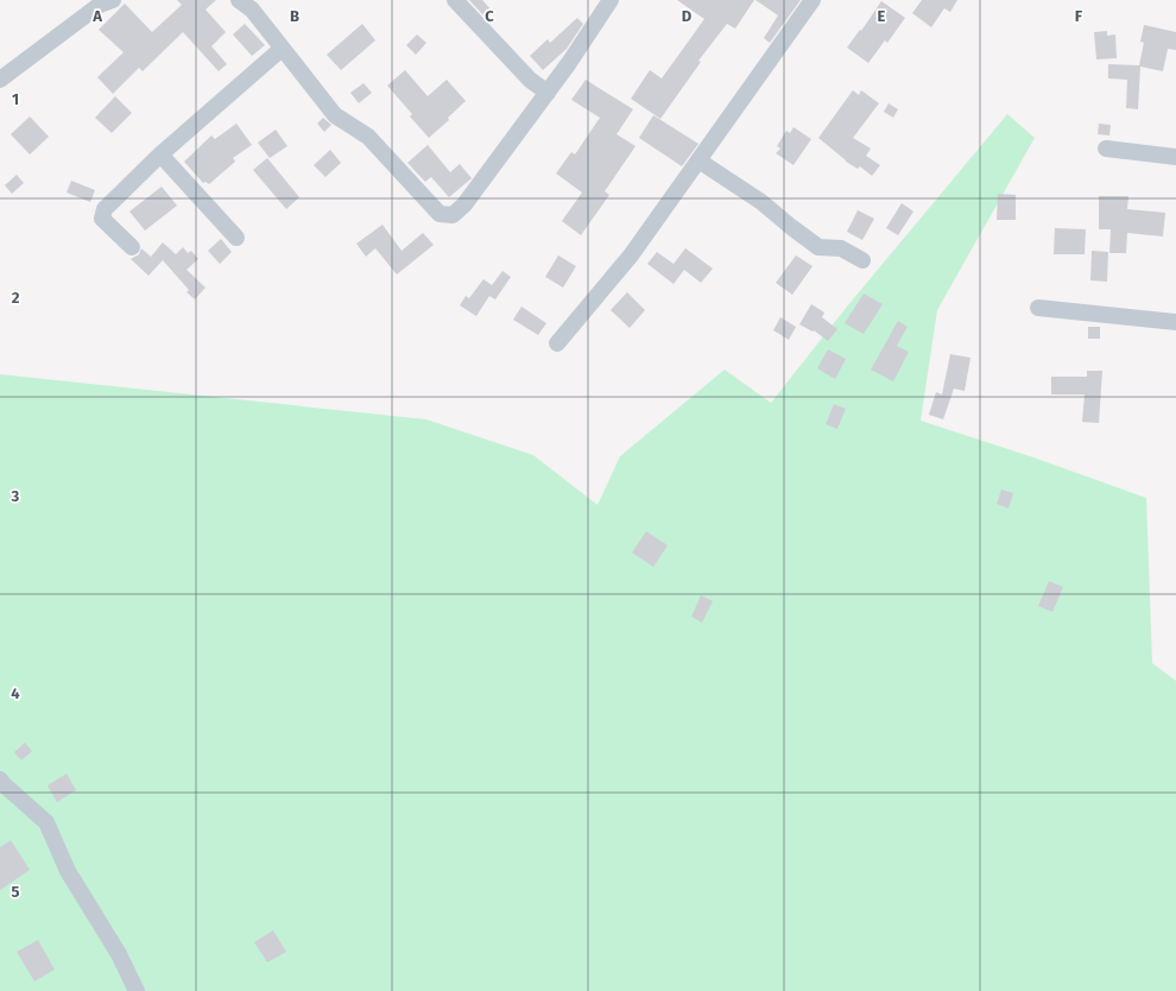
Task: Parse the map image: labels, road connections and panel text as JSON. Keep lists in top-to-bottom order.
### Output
{
  "grid": {
    "columns": [
      "A",
      "B",
      "C",
      "D",
      "E",
      "F"
    ],
    "rows": [
      "1",
      "2",
      "3",
      "4",
      "5"
    ]
  }
}
